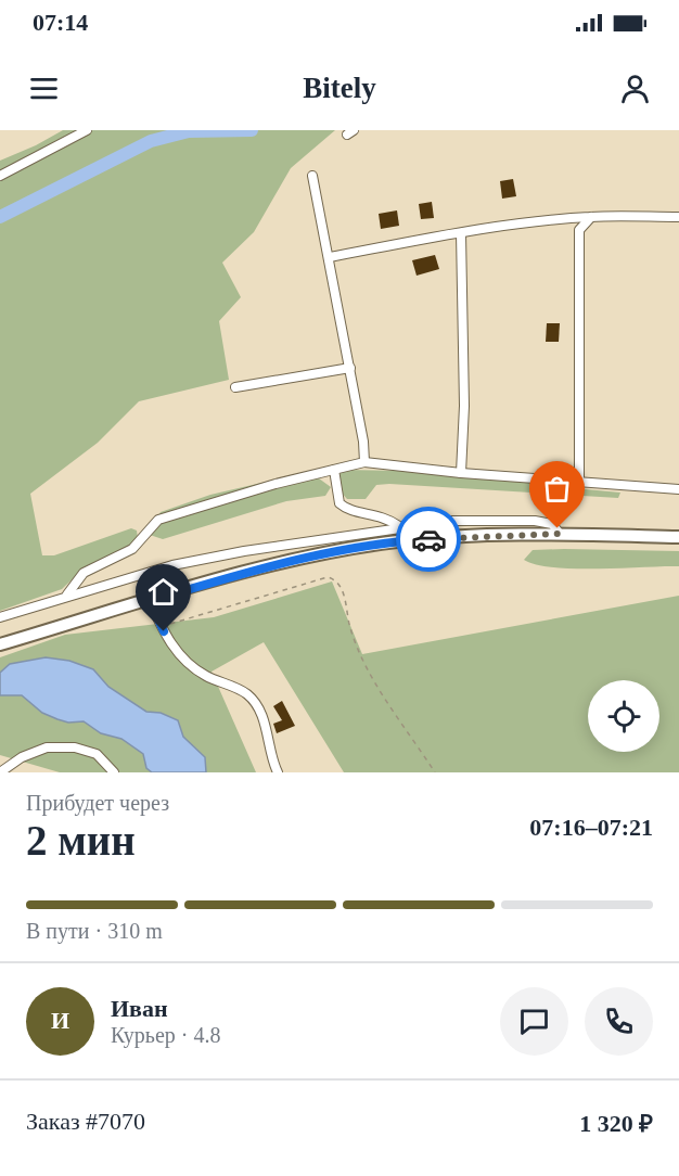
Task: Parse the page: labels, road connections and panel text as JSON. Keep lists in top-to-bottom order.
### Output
{
  "page": {
    "status": "07:14",
    "header": "Bitely",
    "heading": ["2 мин", "Прибудет через", "07:16–07:21"],
    "panel": [
      "Иван",
      "Курьер · 4.8",
      "Заказ #7070",
      "1 320 ₽"
    ],
    "bar": "В пути · 310 m",
    "round": "И"
  }
}
